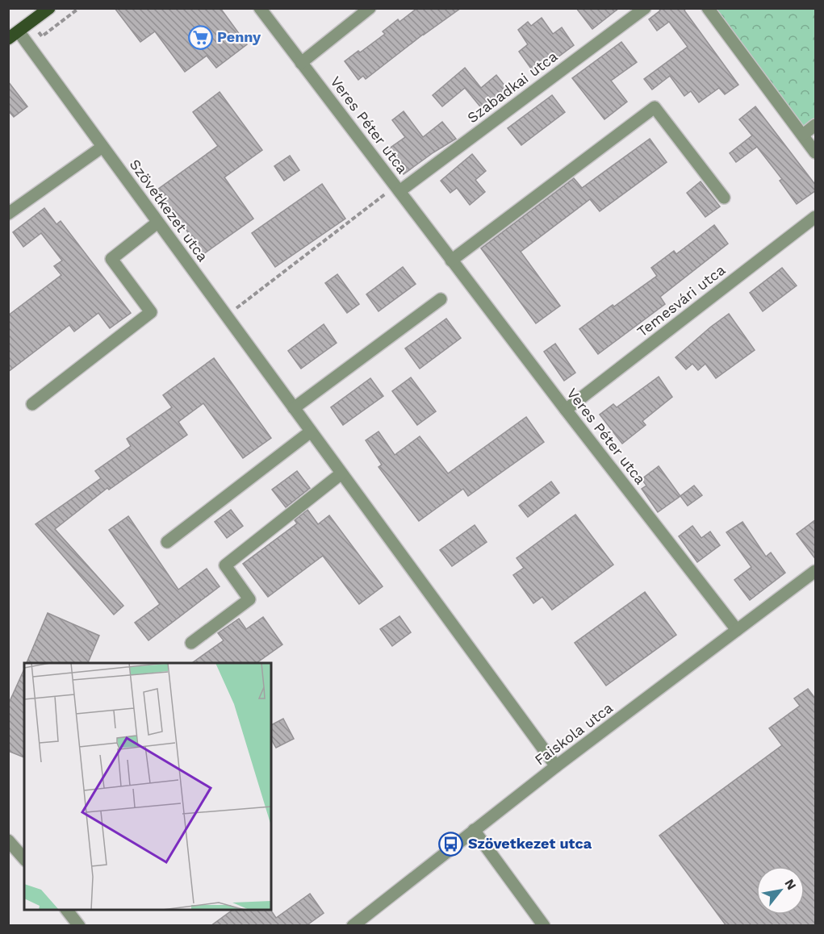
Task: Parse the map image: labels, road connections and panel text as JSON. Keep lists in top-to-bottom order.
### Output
{
  "streets": {
    "street": [
      "Szabadkai utca",
      "Veres Péter utca",
      "Szövetkezet utca",
      "Temesvári utca",
      "Faiskola utca"
    ]
  },
  "crossings": [
    ["Szabadkai utca", "Veres Péter utca"],
    ["Veres Péter utca", "Temesvári utca"],
    ["Veres Péter utca", "Faiskola utca"],
    ["Szövetkezet utca", "Faiskola utca"]
  ],
  "places": {
    "supermarket": ["Penny"],
    "bus stop": ["Szövetkezet utca"]
  },
  "north": "top right"
}
